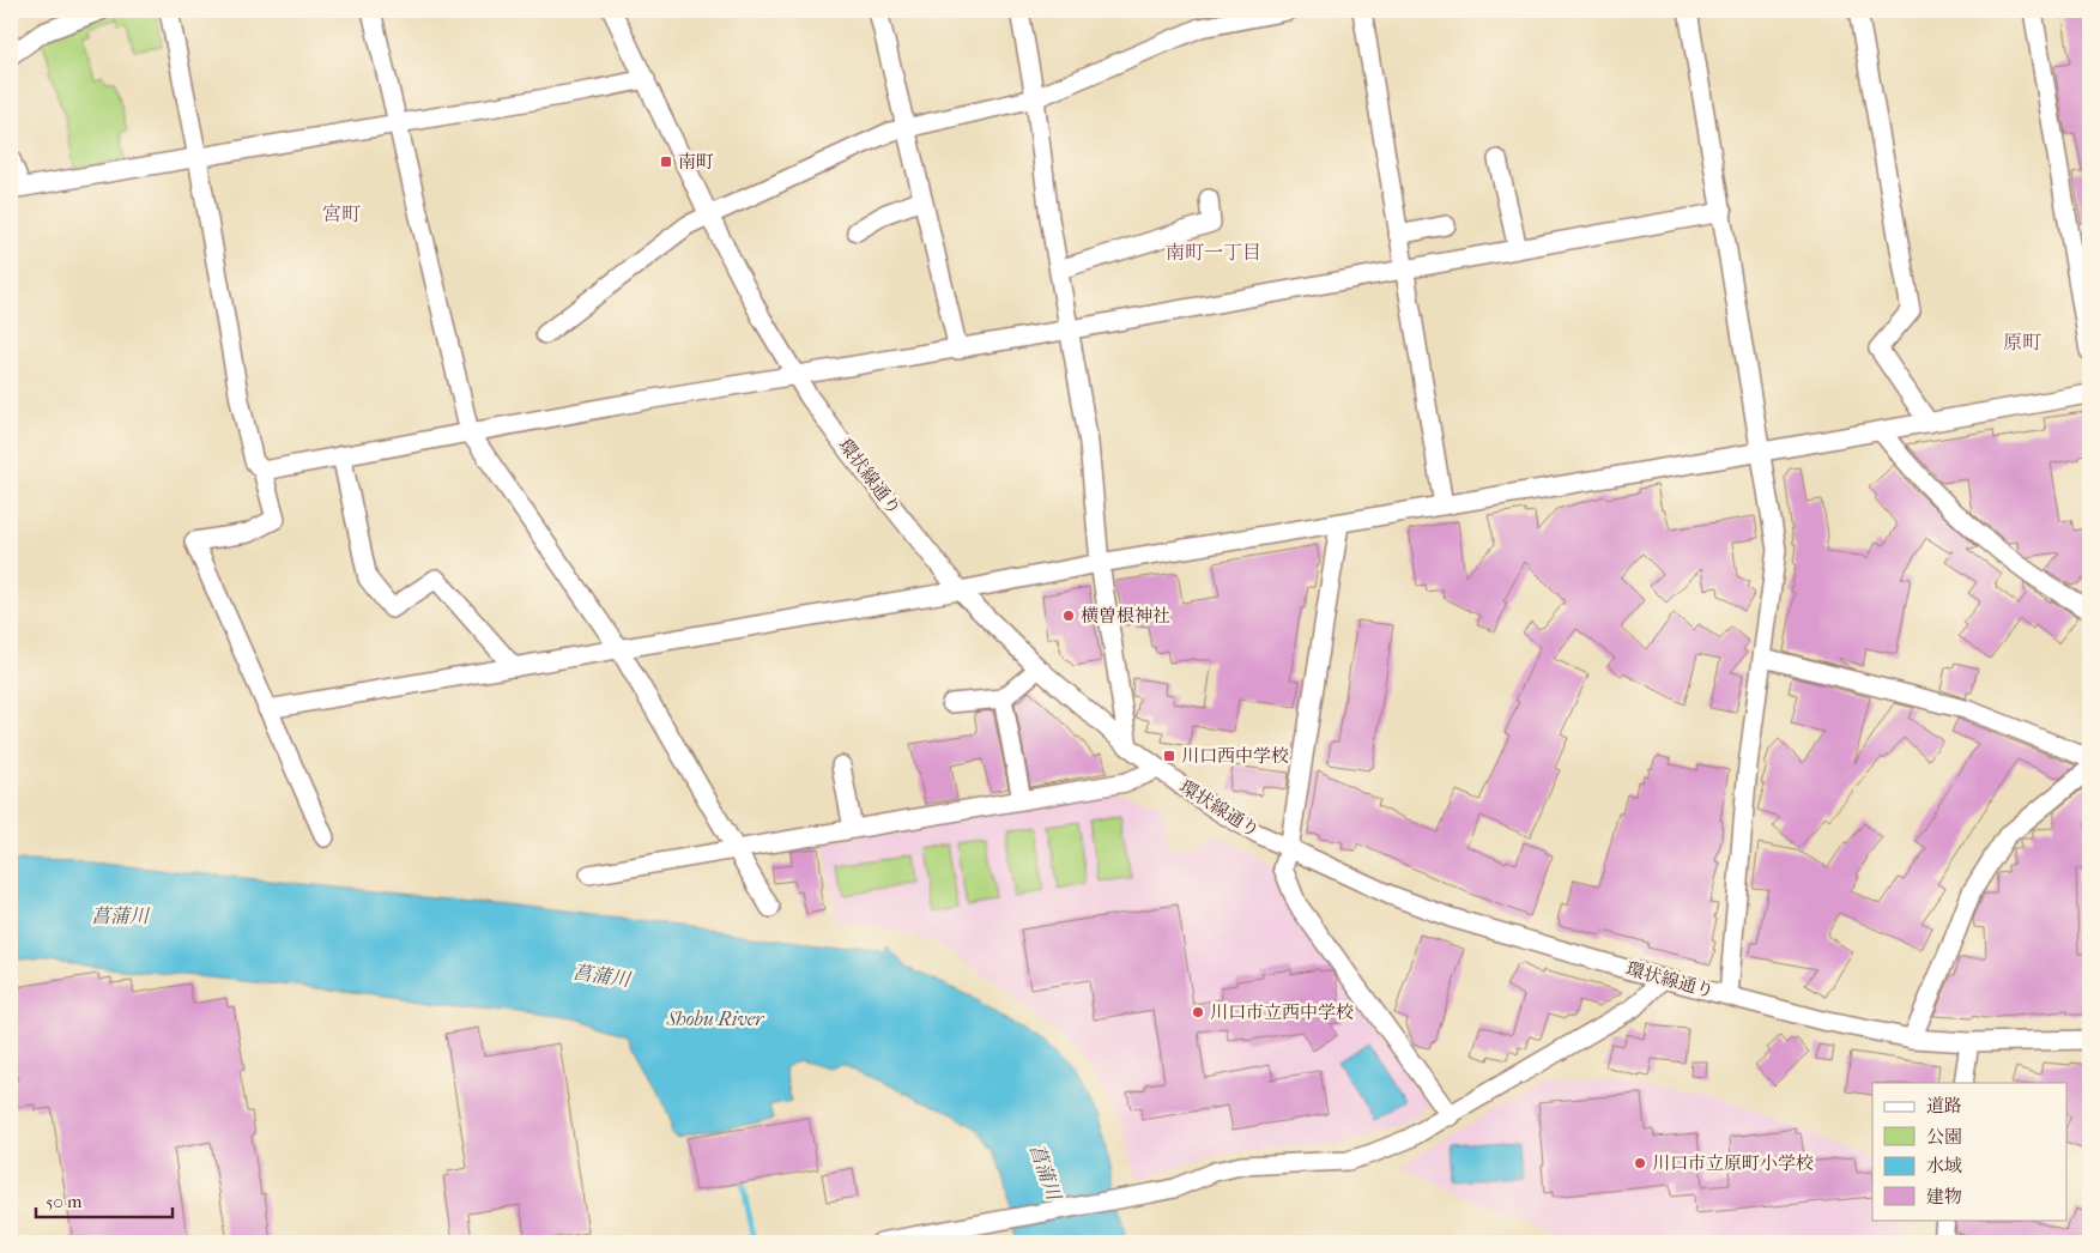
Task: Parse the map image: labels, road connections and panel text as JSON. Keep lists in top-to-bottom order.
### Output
{
  "streets": {
    "street": ["環状線通り"]
  },
  "districts": ["宮町", "南町一丁目", "原町"],
  "water": ["菖蒲川", "Shobu River"],
  "places": {
    "transit": ["南町", "川口西中学校"],
    "other": ["横曽根神社", "川口市立西中学校", "川口市立原町小学校"]
  },
  "legend": [
    "道路",
    "公園",
    "水域",
    "建物"
  ],
  "scale_bar": "50 m"
}
